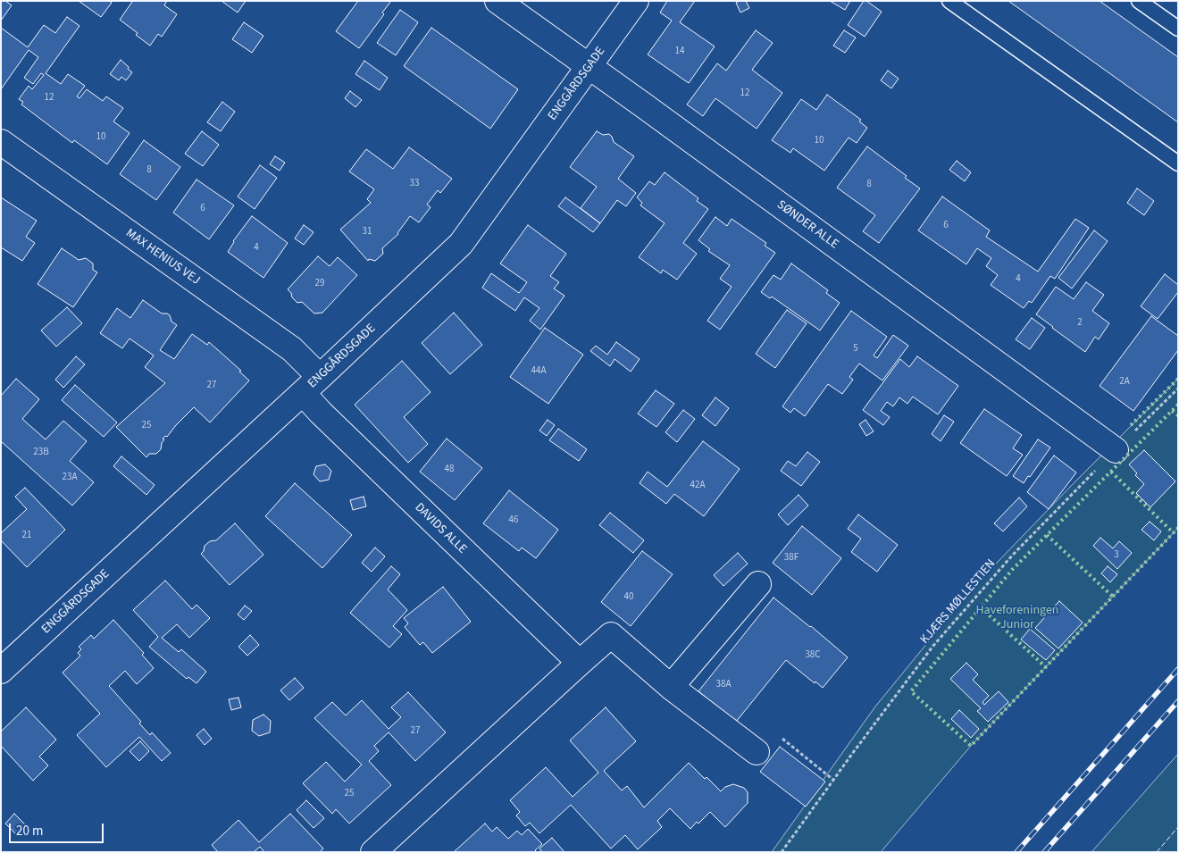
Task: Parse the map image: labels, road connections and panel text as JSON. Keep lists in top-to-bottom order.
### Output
{
  "streets": {
    "street": [
      "ENGGÅRDSGADE",
      "SØNDER ALLE",
      "MAX HENIUS VEJ",
      "DAVIDS ALLE"
    ],
    "path": ["KJÆRS MØLLESTIEN"]
  },
  "crossings": [
    ["ENGGÅRDSGADE", "SØNDER ALLE"],
    ["ENGGÅRDSGADE", "MAX HENIUS VEJ"],
    ["ENGGÅRDSGADE", "DAVIDS ALLE"],
    ["SØNDER ALLE", "KJÆRS MØLLESTIEN"],
    ["MAX HENIUS VEJ", "DAVIDS ALLE"]
  ],
  "parks": ["Haveforeningen Junior"],
  "house_numbers": [
    "14",
    "12",
    "12",
    "10",
    "10",
    "8",
    "33",
    "8",
    "6",
    "6",
    "31",
    "4",
    "4",
    "29",
    "2",
    "5",
    "44A",
    "2A",
    "27",
    "25",
    "23B",
    "48",
    "23A",
    "42A",
    "46",
    "21",
    "3",
    "38F",
    "40",
    "38C",
    "38A",
    "27",
    "25"
  ],
  "scale_bar": "20 m"
}
